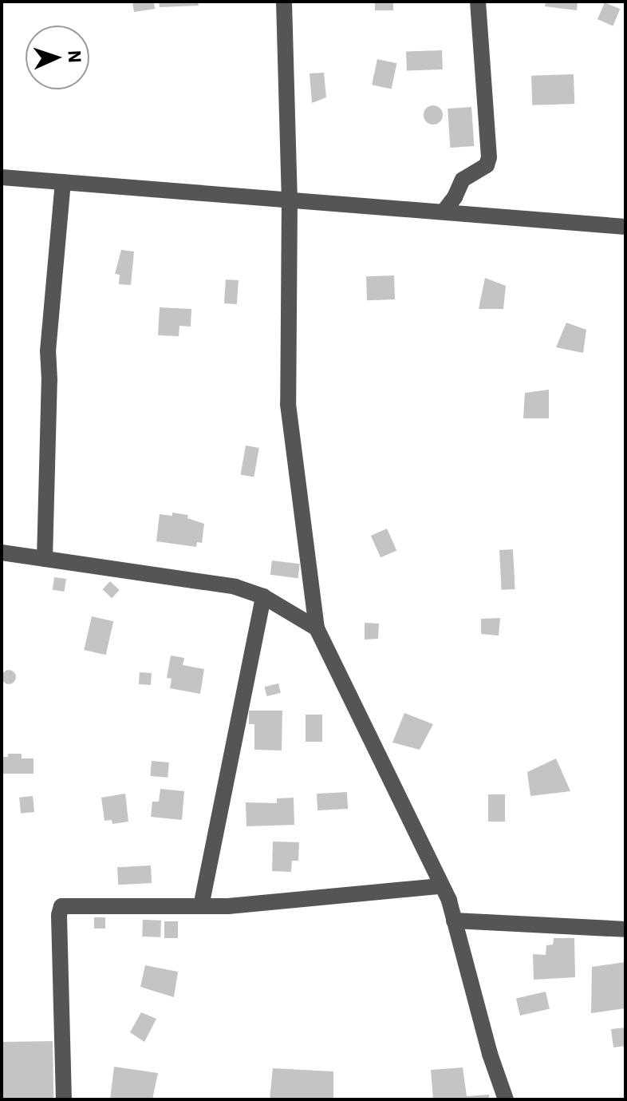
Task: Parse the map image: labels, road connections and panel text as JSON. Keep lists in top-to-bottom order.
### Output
{
  "north": "right"
}
